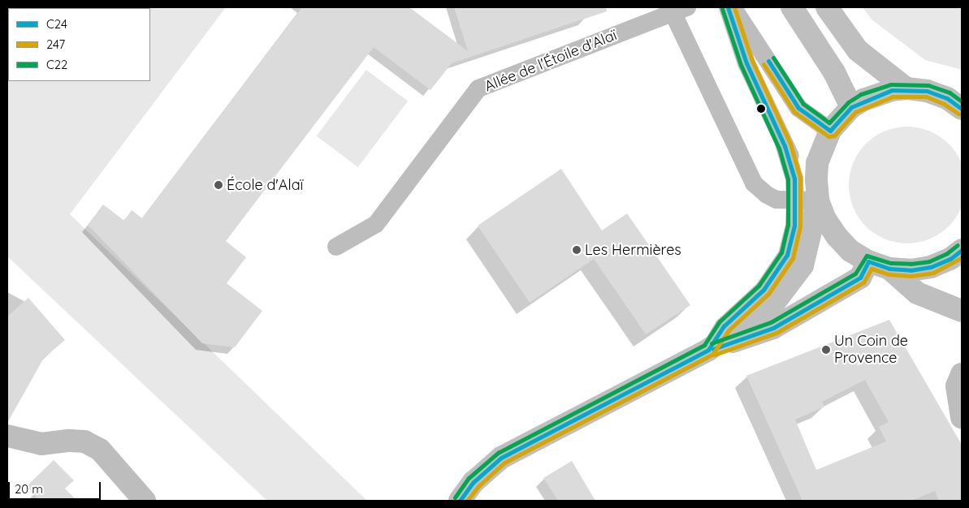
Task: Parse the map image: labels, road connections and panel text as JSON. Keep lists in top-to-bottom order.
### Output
{
  "streets": {
    "lane": ["Allée de l'Étoile d'Alaï"]
  },
  "places": ["École d'Alaï", "Les Hermières", "Un Coin de Provence"],
  "lines": ["transit line C24", "transit line 247", "transit line C22"],
  "legend": ["C24", "247", "C22"],
  "scale_bar": "20 m"
}
